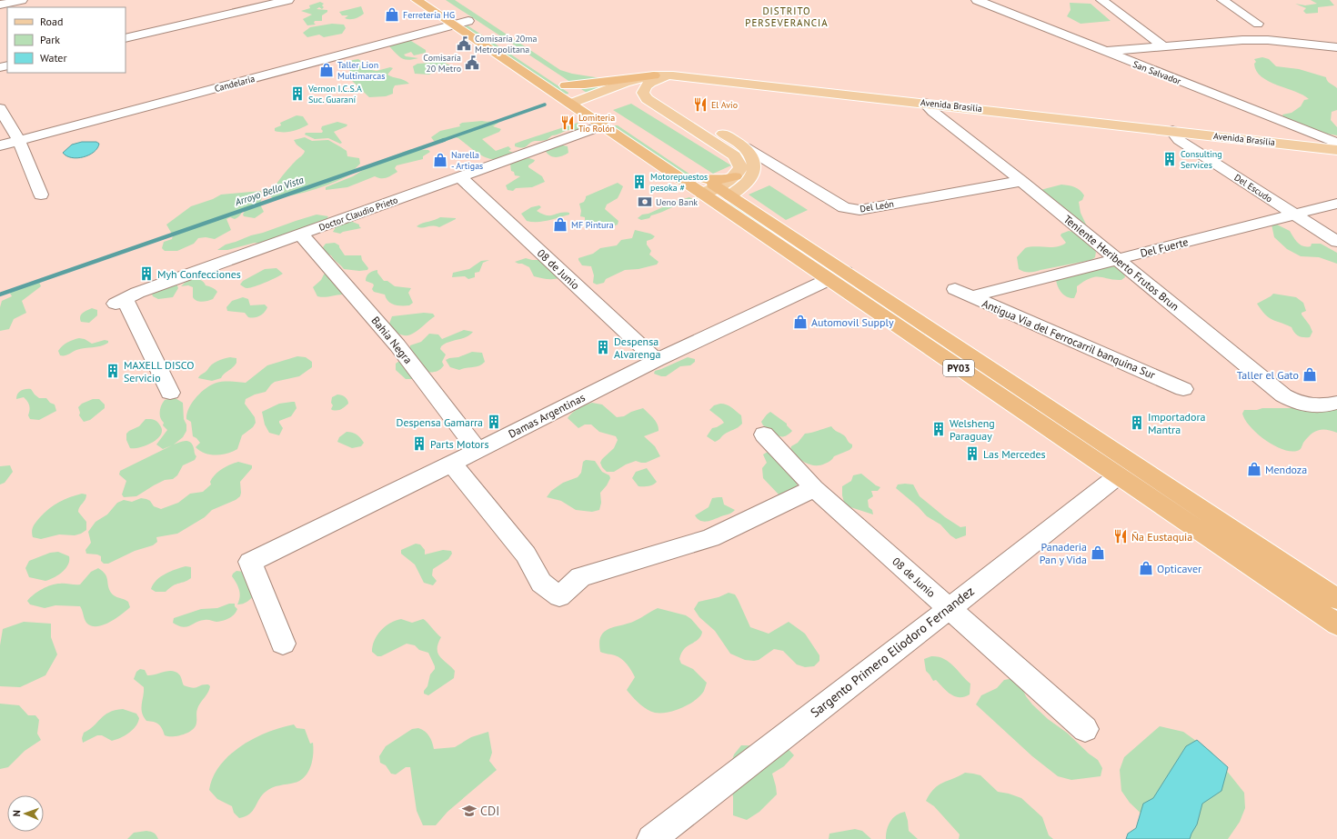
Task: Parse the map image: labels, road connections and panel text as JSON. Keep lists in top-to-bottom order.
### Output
{
  "streets": {
    "highway": ["PY03"],
    "main road": ["Avenida Brasilia"],
    "street": [
      "San Salvador",
      "Candelaria",
      "Del Escudo",
      "Del León",
      "Doctor Claudio Prieto",
      "Del Fuerte",
      "Teniente Heriberto Frutos Brun",
      "08 de Junio",
      "Antigua Via del Ferrocarril banquina Sur",
      "Bahia Negra",
      "Damas Argentinas",
      "Sargento Primero Eliodoro Fernandez"
    ]
  },
  "crossings": [
    ["Candelaria", "PY03"],
    ["Avenida Brasilia", "Del Escudo"],
    ["Avenida Brasilia", "Teniente Heriberto Frutos Brun"],
    ["Avenida Brasilia", "PY03"],
    ["Del Escudo", "Del Fuerte"],
    ["Del León", "Teniente Heriberto Frutos Brun"],
    ["Doctor Claudio Prieto", "08 de Junio"],
    ["Doctor Claudio Prieto", "Bahia Negra"],
    ["Doctor Claudio Prieto", "PY03"],
    ["Del Fuerte", "Teniente Heriberto Frutos Brun"],
    ["Del Fuerte", "Antigua Via del Ferrocarril banquina Sur"],
    ["08 de Junio", "Damas Argentinas"],
    ["08 de Junio", "Sargento Primero Eliodoro Fernandez"],
    ["Bahia Negra", "Damas Argentinas"],
    ["PY03", "Damas Argentinas"],
    ["PY03", "Sargento Primero Eliodoro Fernandez"]
  ],
  "districts": ["DISTRITO PERSEVERANCIA"],
  "water": ["Arroyo Bella Vista"],
  "places": {
    "shop": [
      "Ferretería HG",
      "Taller Lion Multimarcas",
      "Narella - Artigas",
      "MF Pintura",
      "Automovil Supply",
      "Taller el Gato",
      "Mendoza",
      "Panaderia Pan y Vida",
      "Opticaver"
    ],
    "public building": ["Comisaría 20ma Metropolitana", "Comisaría 20 Metro"],
    "building": [
      "Vernon I.C.S.A Suc. Guaraní",
      "Consulting Services",
      "Motorepuestos pesoka #",
      "Myh Confecciones",
      "Despensa Alvarenga",
      "MAXELL DISCO Servicio",
      "Despensa Gamarra",
      "Importadora Mantra",
      "Welsheng Paraguay",
      "Parts Motors",
      "Las Mercedes"
    ],
    "restaurant": ["El Avio", "Lomiteria Tío Rolón", "Ña Eustaquia"],
    "bank": ["Ueno Bank"],
    "school or university": ["CDI"]
  },
  "legend": ["Road", "Park", "Water"],
  "north": "left"
}
